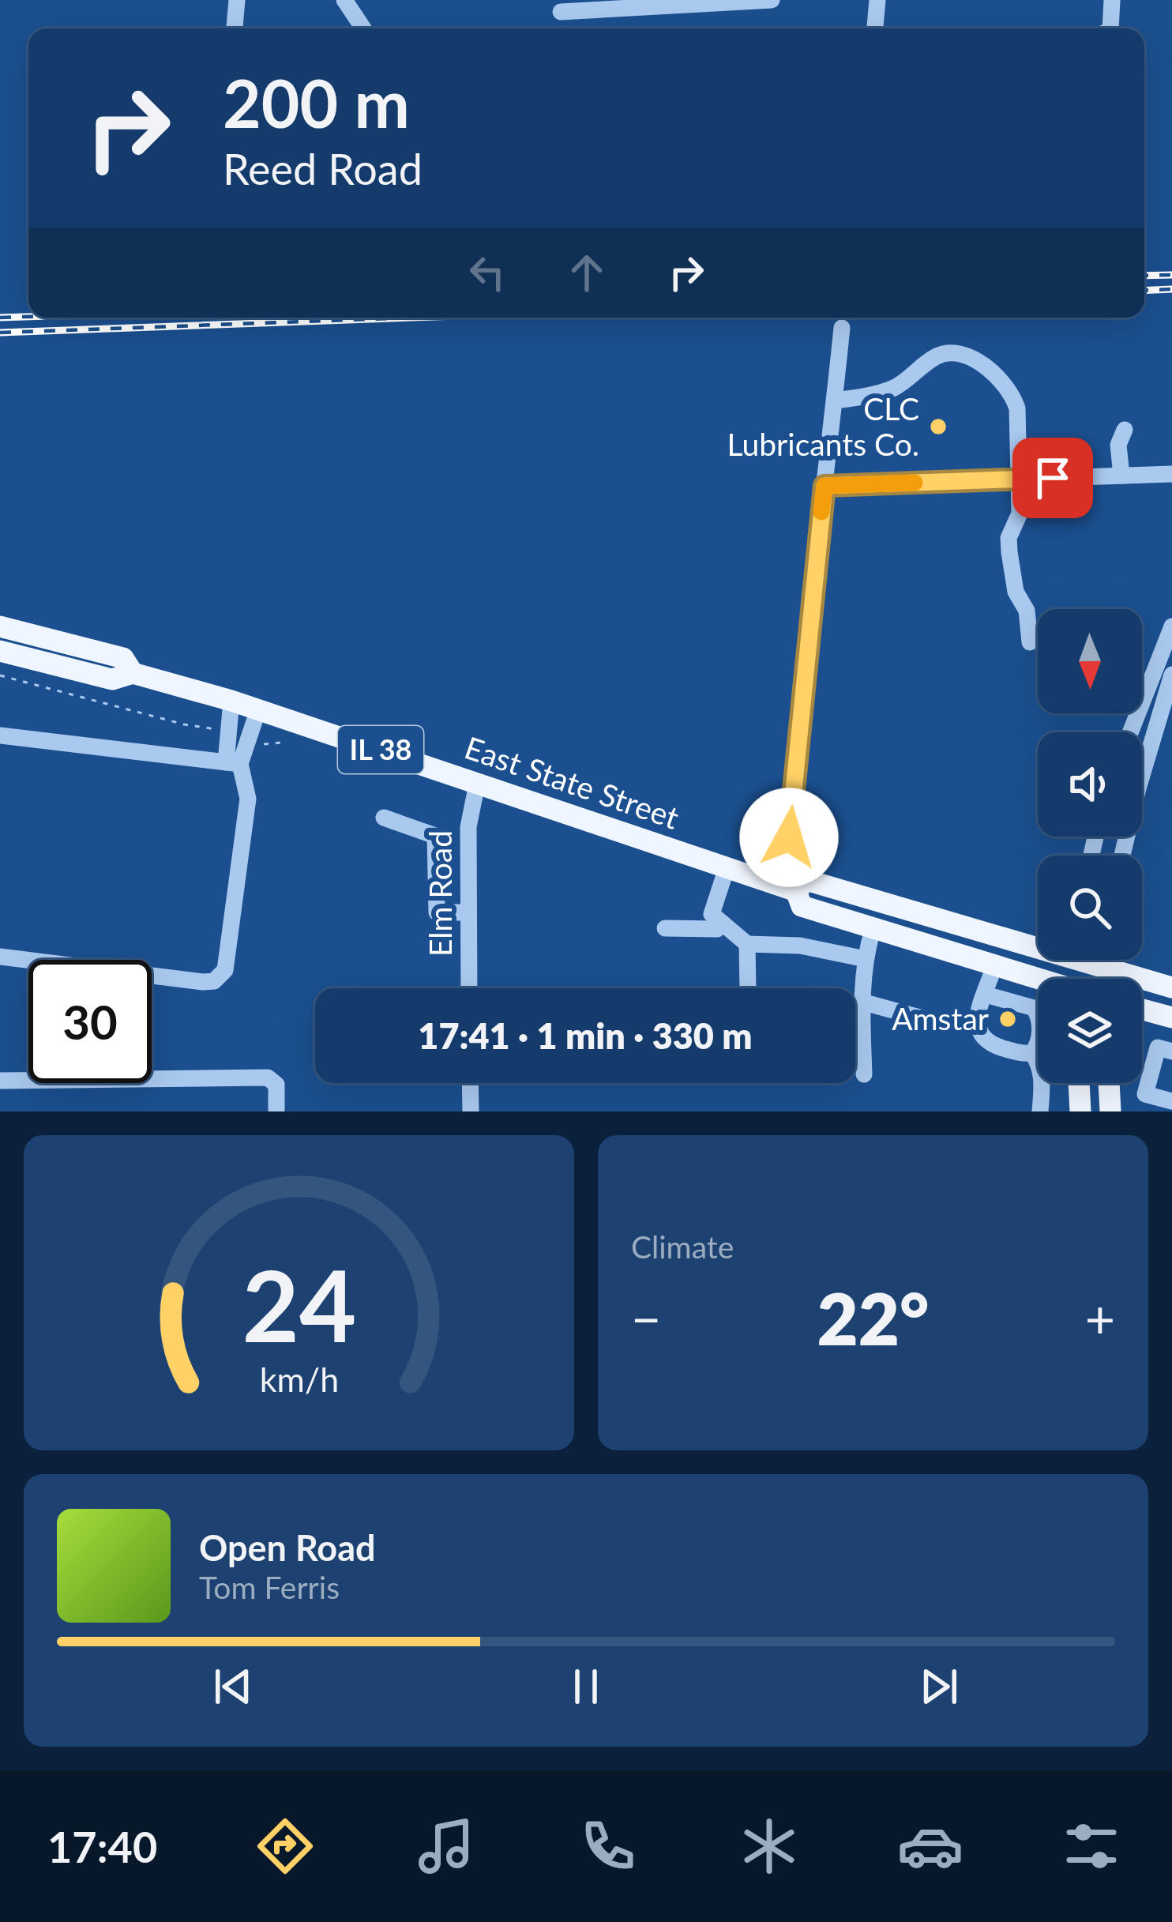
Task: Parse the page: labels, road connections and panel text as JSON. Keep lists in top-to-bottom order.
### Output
{
  "streets": {
    "main road": ["IL 38", "East State Street"],
    "street": ["Elm Road"]
  },
  "crossings": [
    ["IL 38", "East State Street"],
    ["East State Street", "Elm Road"]
  ],
  "places": ["CLC Lubricants Co.", "Amstar"],
  "north": "bottom",
  "page": {
    "turn": ["200 m", "Reed Road"],
    "limit": "30",
    "trip": "17:41 · 1 min · 330 m",
    "tile": "Climate",
    "heat": ["−", "22°", "+"],
    "song": ["Open Road", "Tom Ferris"],
    "tabs": "17:40",
    "gauge": ["24", "km/h"]
  }
}
